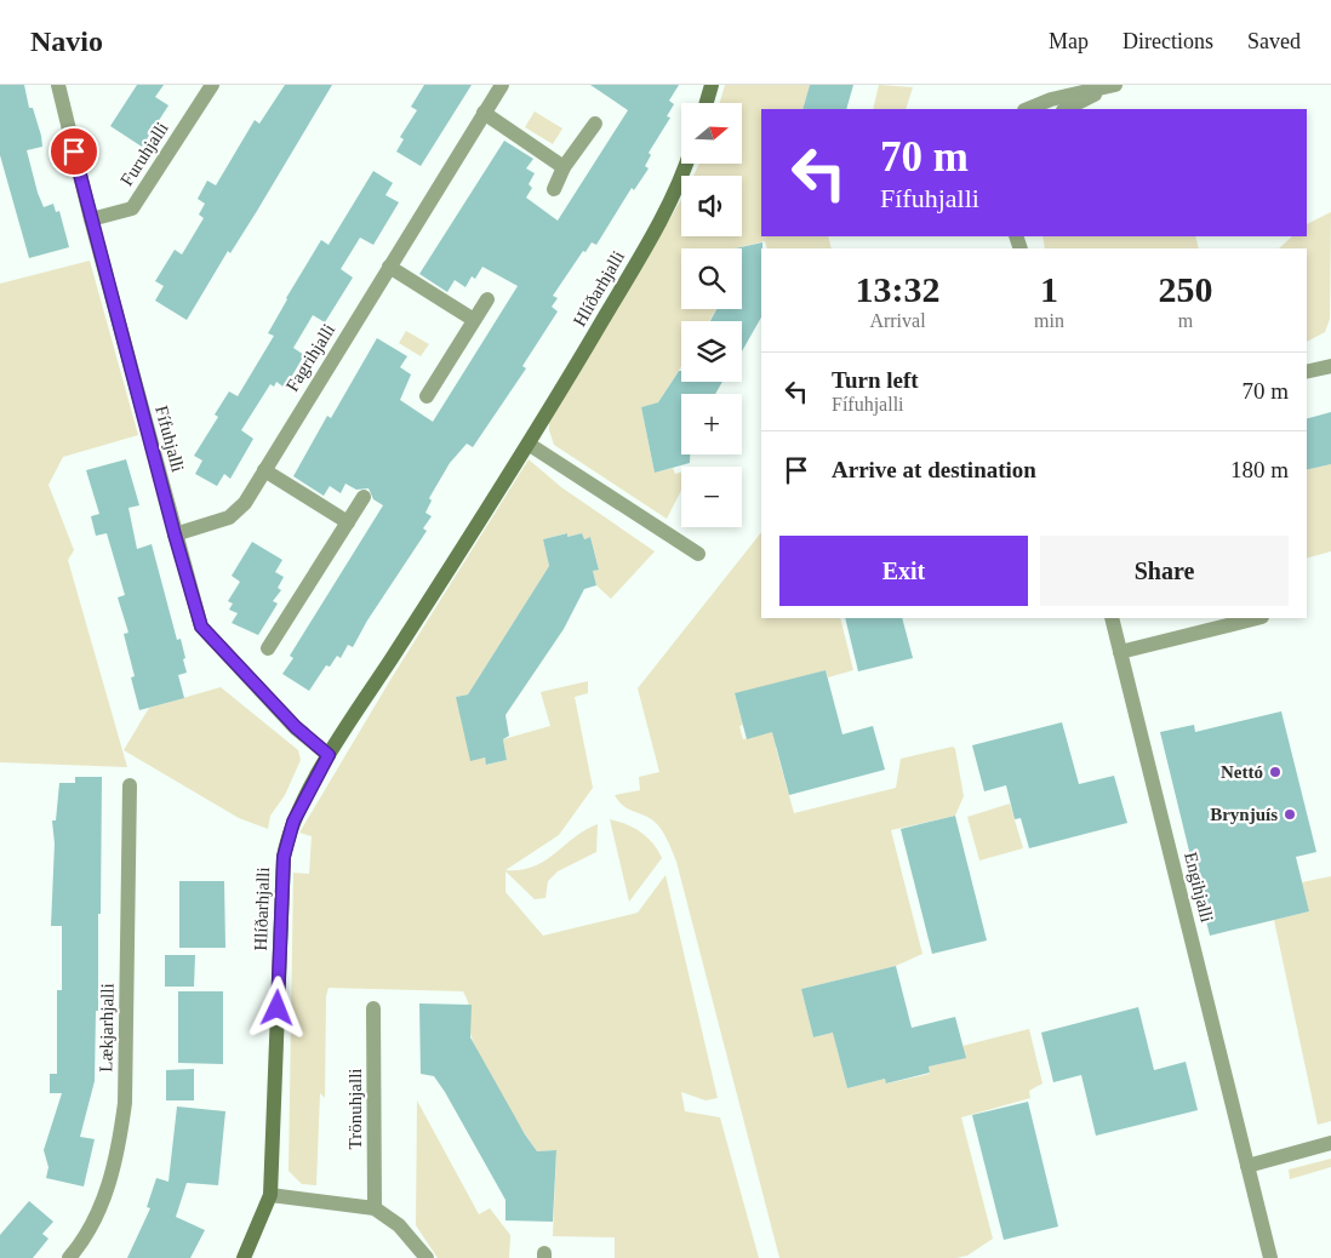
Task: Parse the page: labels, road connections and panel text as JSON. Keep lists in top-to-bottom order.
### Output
{
  "streets": {
    "street": [
      "Furuhjalli",
      "Hlíðarhjalli",
      "Fagrihjalli",
      "Fífuhjalli",
      "Engihjalli",
      "Lækjarhjalli",
      "Trönuhjalli"
    ]
  },
  "crossings": [
    ["Furuhjalli", "Fífuhjalli"],
    ["Hlíðarhjalli", "Fífuhjalli"],
    ["Fagrihjalli", "Fífuhjalli"]
  ],
  "places": ["Nettó", "Brynjuís"],
  "north": "right",
  "page": {
    "header": "Navio",
    "nav": ["Map", "Directions", "Saved"],
    "map_buttons": ["+", "−"],
    "turn": ["70 m", "Fífuhjalli"],
    "eta": [
      "13:32",
      "Arrival",
      "1",
      "min",
      "250",
      "m"
    ],
    "list": [
      {
        "name": "Turn left",
        "note": "Fífuhjalli",
        "value": "70 m"
      },
      {
        "name": "Arrive at destination",
        "value": "180 m"
      }
    ],
    "buttons": ["Exit", "Share"]
  }
}
